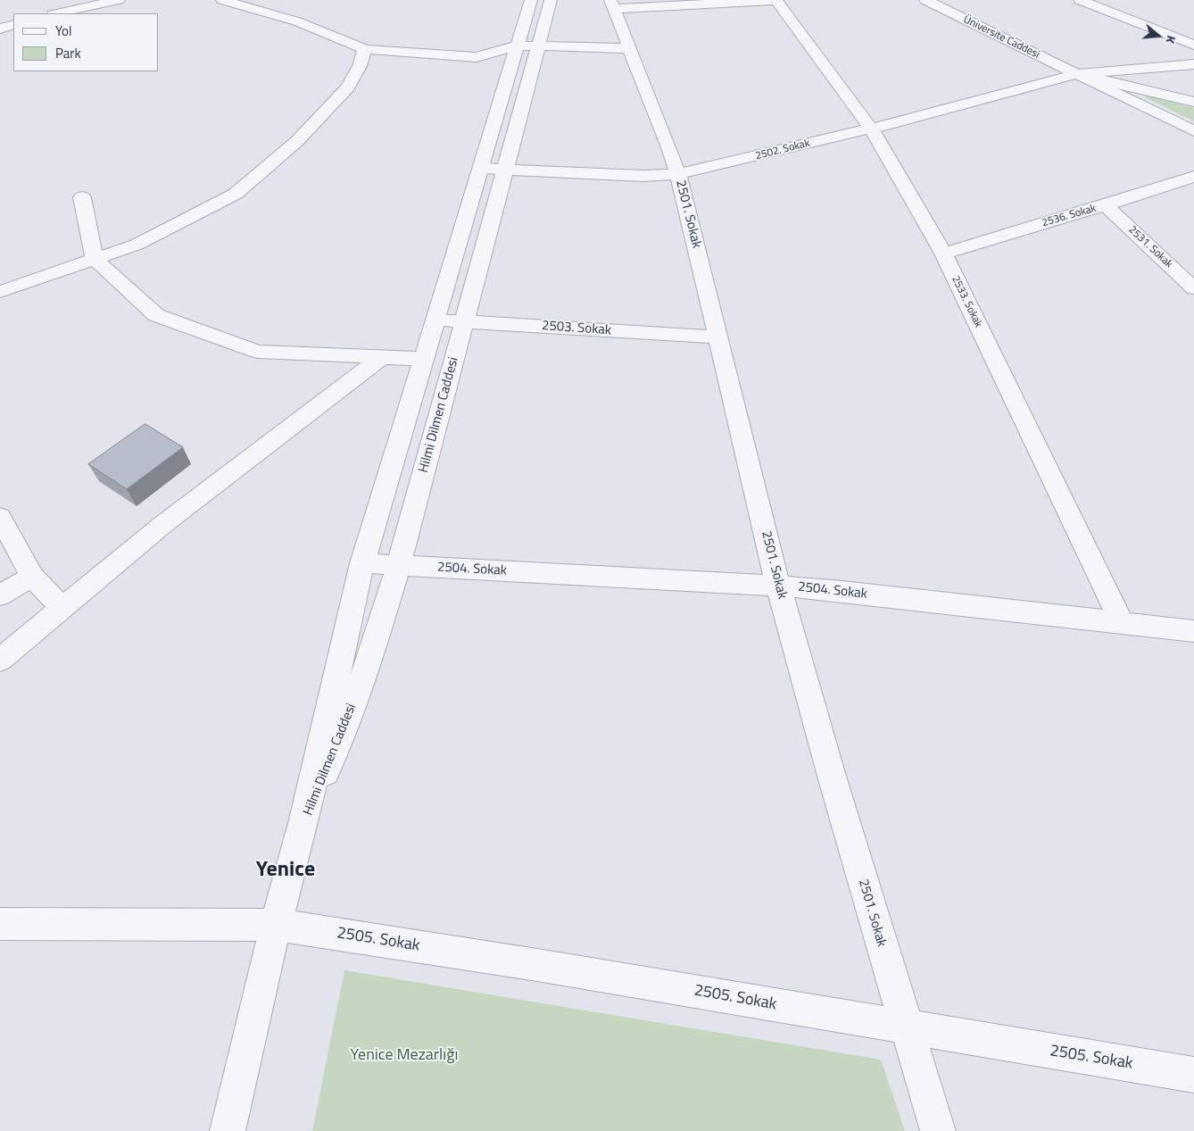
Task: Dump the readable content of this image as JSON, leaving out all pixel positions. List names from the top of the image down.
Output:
{
  "streets": {
    "street": [
      "Üniversite Caddesi",
      "2502. Sokak",
      "2501. Sokak",
      "2536. Sokak",
      "2531. Sokak",
      "2533. Sokak",
      "2503. Sokak",
      "Hilmi Dilmen Caddesi",
      "2504. Sokak",
      "2505. Sokak"
    ]
  },
  "crossings": [
    ["Üniversite Caddesi", "2502. Sokak"],
    ["2502. Sokak", "2501. Sokak"],
    ["2502. Sokak", "2533. Sokak"],
    ["2502. Sokak", "Hilmi Dilmen Caddesi"],
    ["2501. Sokak", "2503. Sokak"],
    ["2501. Sokak", "2504. Sokak"],
    ["2501. Sokak", "2505. Sokak"],
    ["2536. Sokak", "2531. Sokak"],
    ["2536. Sokak", "2533. Sokak"],
    ["2533. Sokak", "2504. Sokak"],
    ["2503. Sokak", "Hilmi Dilmen Caddesi"],
    ["Hilmi Dilmen Caddesi", "2504. Sokak"],
    ["Hilmi Dilmen Caddesi", "2505. Sokak"]
  ],
  "districts": ["Yenice"],
  "parks": ["Yenice Mezarlığı"],
  "legend": ["Yol", "Park"],
  "north": "right"
}
